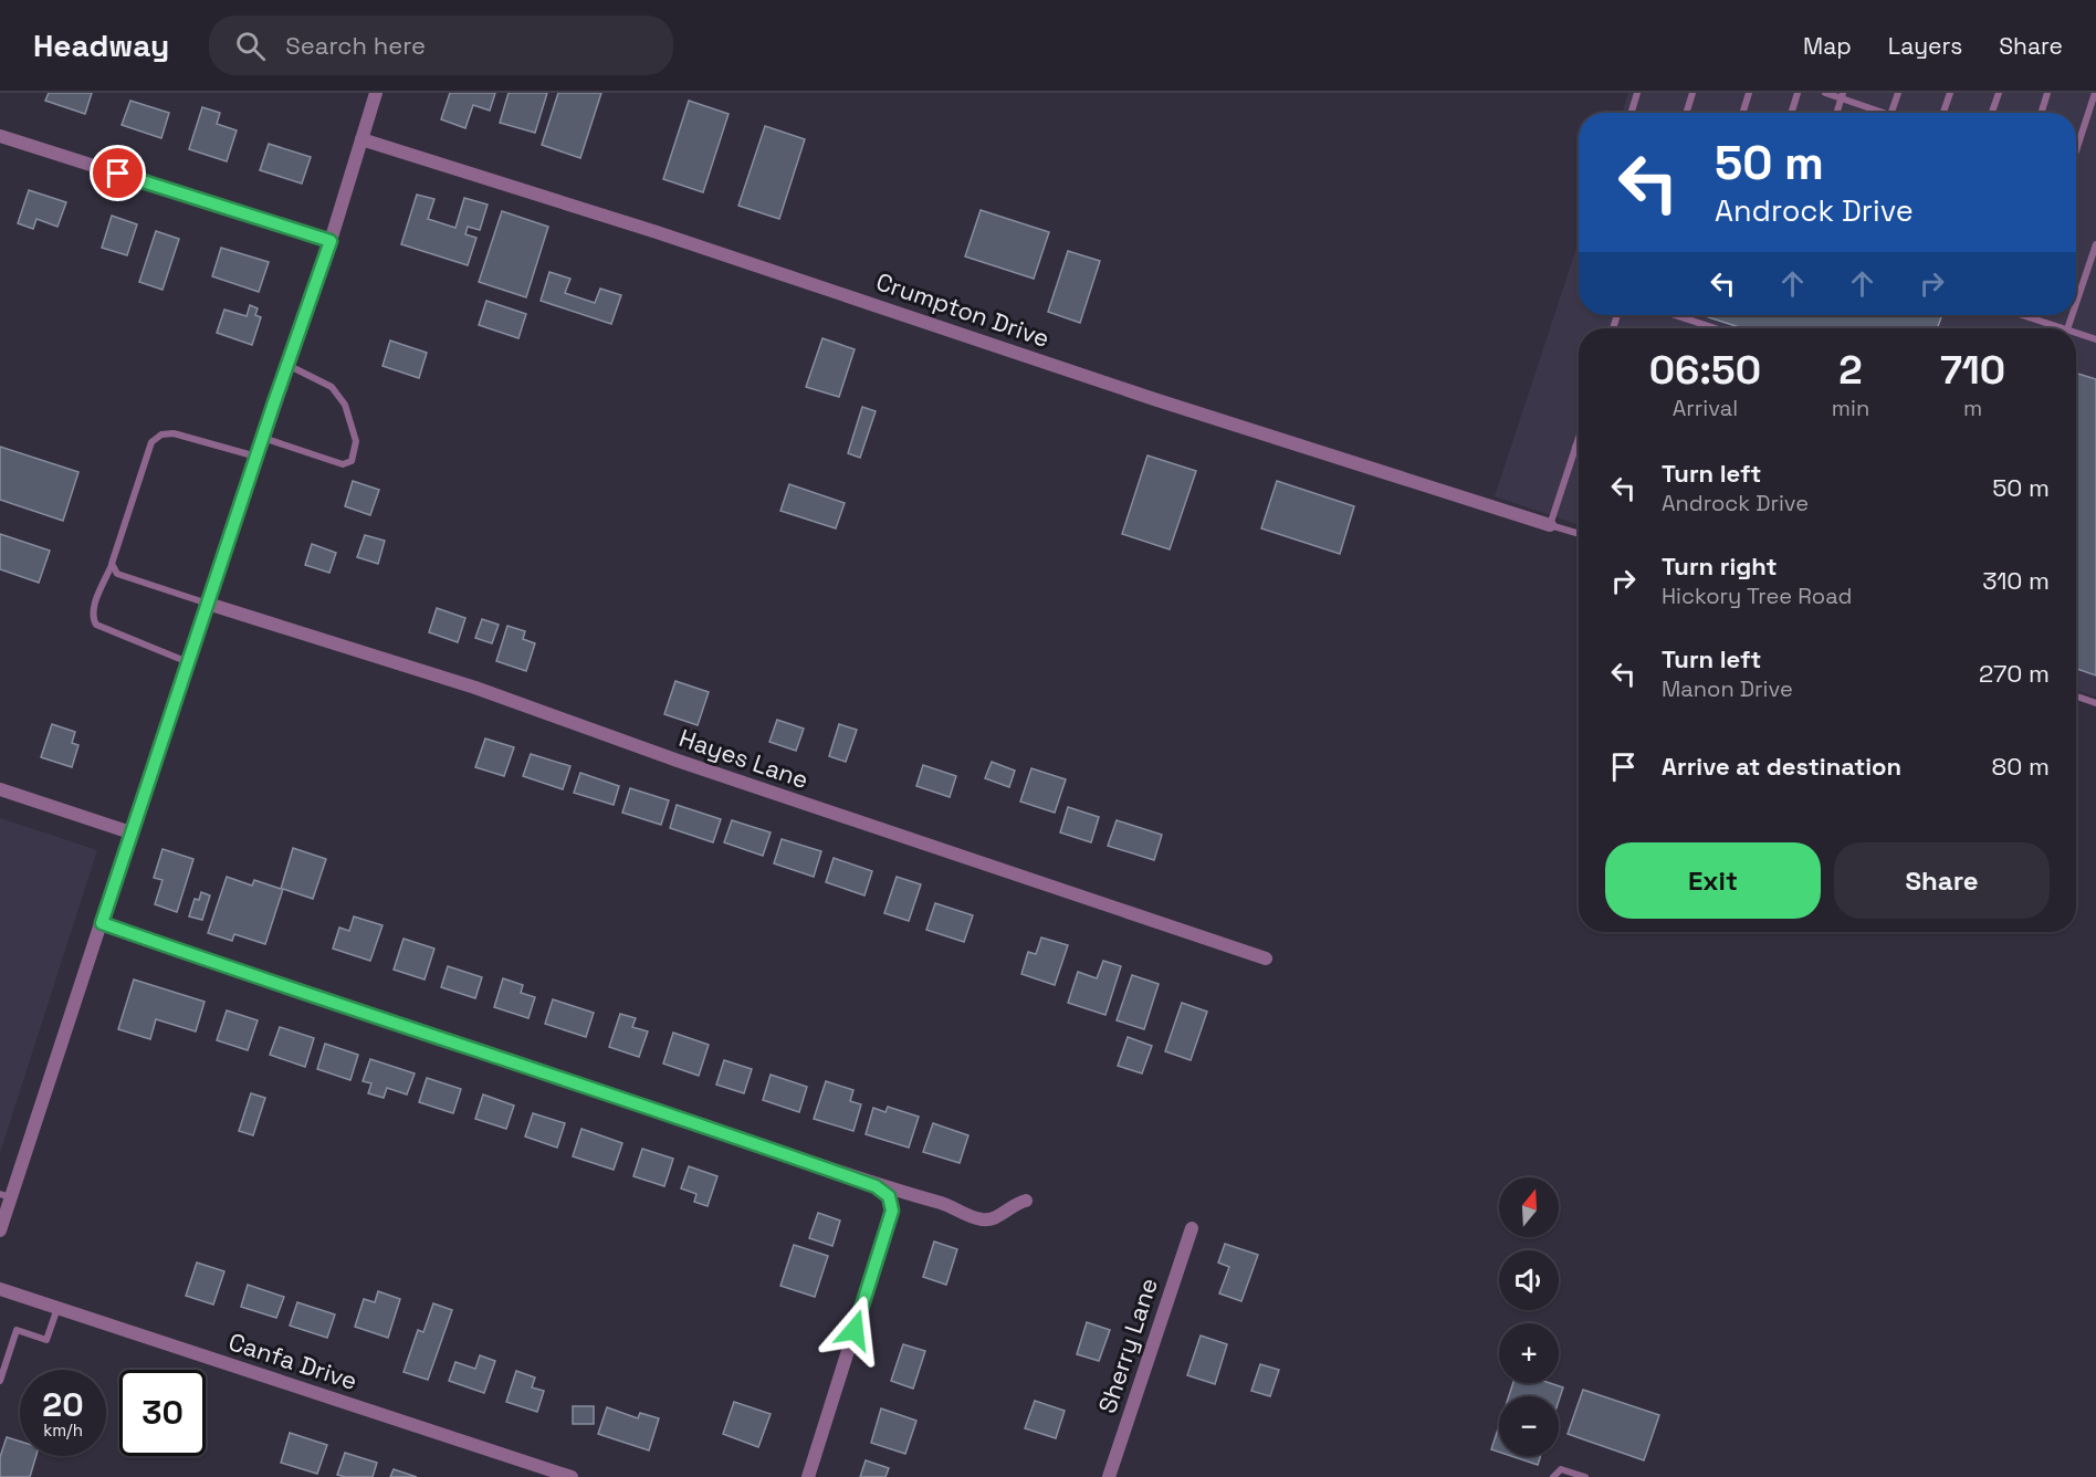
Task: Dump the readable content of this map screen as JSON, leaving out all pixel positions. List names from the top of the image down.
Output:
{
  "streets": {
    "street": [
      "Crumpton Drive",
      "Hayes Lane",
      "Sherry Lane",
      "Canfa Drive"
    ]
  },
  "north": "top",
  "page": {
    "header": "Headway",
    "search": "Search here",
    "nav": ["Map", "Layers", "Share"],
    "turn": ["50 m", "Androck Drive"],
    "eta": [
      "06:50",
      "Arrival",
      "2",
      "min",
      "710",
      "m"
    ],
    "list": [
      {
        "name": "Turn left",
        "note": "Androck Drive",
        "value": "50 m"
      },
      {
        "name": "Turn right",
        "note": "Hickory Tree Road",
        "value": "310 m"
      },
      {
        "name": "Turn left",
        "note": "Manon Drive",
        "value": "270 m"
      },
      {
        "name": "Arrive at destination",
        "value": "80 m"
      }
    ],
    "buttons": ["Exit", "Share"],
    "map_buttons": ["+", "−"],
    "speed": "20 km/h",
    "limit": "30"
  }
}
